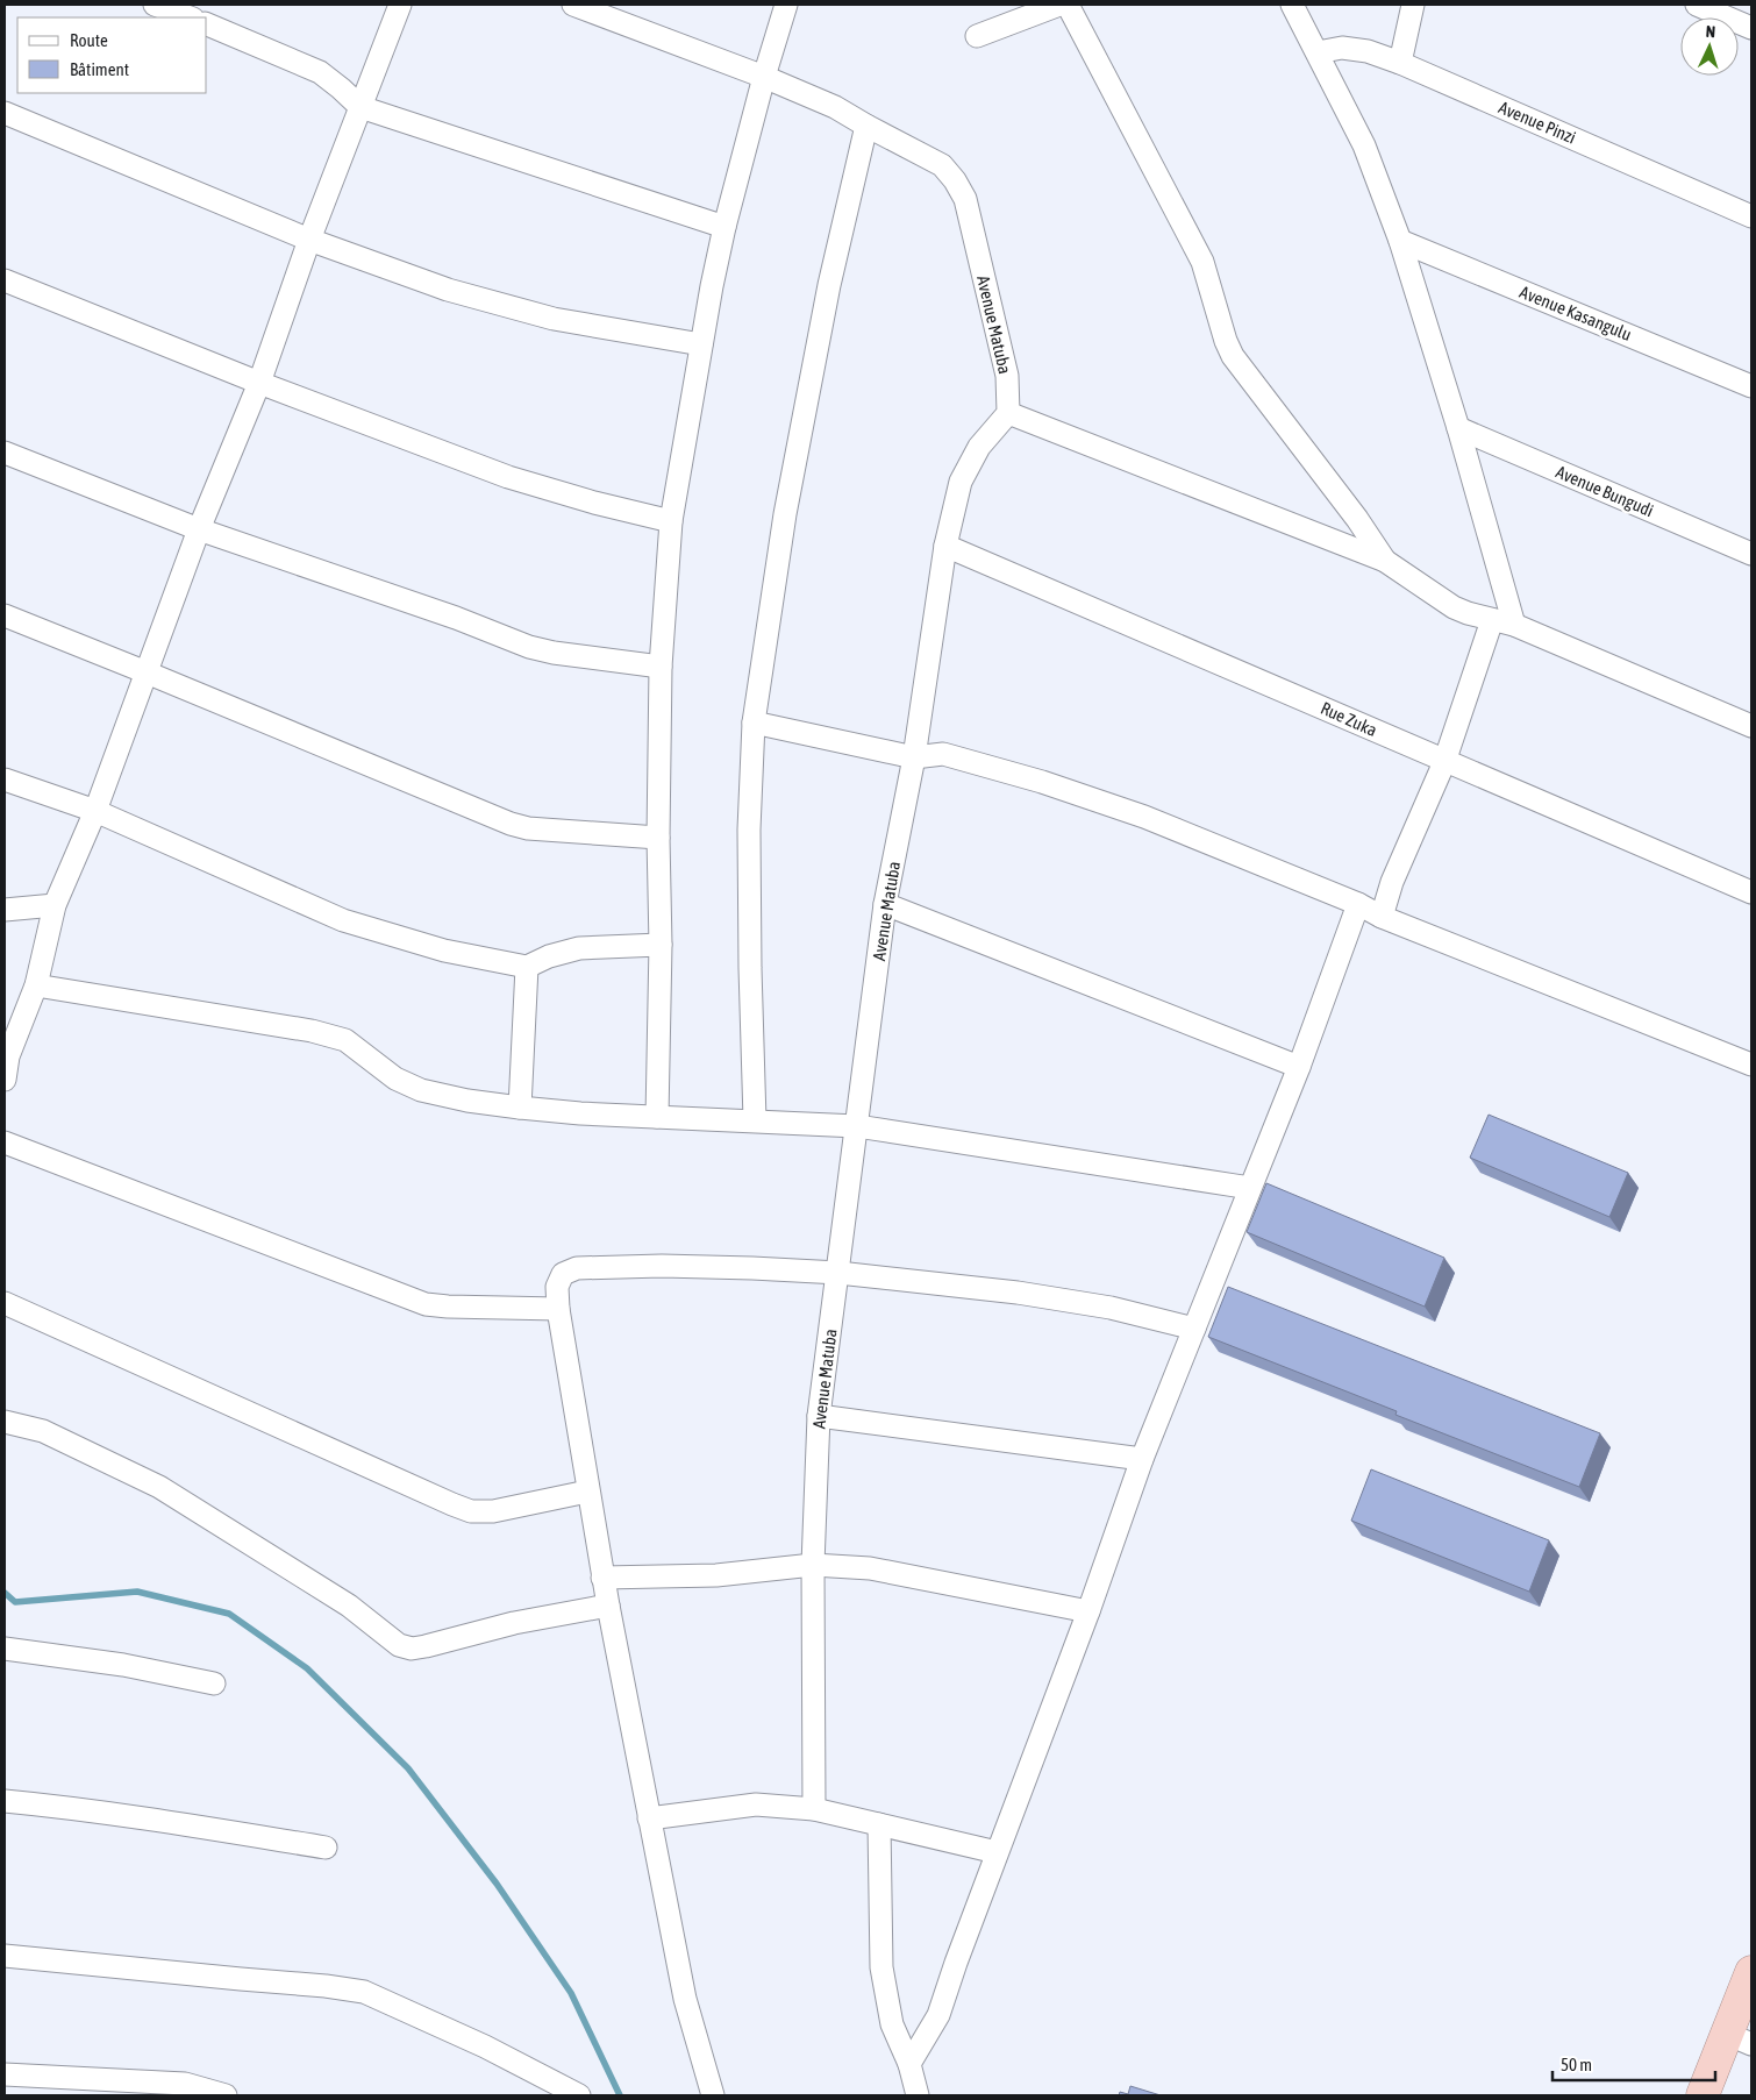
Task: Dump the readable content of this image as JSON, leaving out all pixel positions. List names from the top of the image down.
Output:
{
  "streets": {
    "street": [
      "Avenue Pinzi",
      "Avenue Kasangulu",
      "Avenue Matuba",
      "Avenue Bungudi",
      "Rue Zuka"
    ]
  },
  "crossings": [
    ["Avenue Matuba", "Rue Zuka"]
  ],
  "legend": ["Route", "Bâtiment"],
  "scale_bar": "50 m",
  "north": "top"
}
